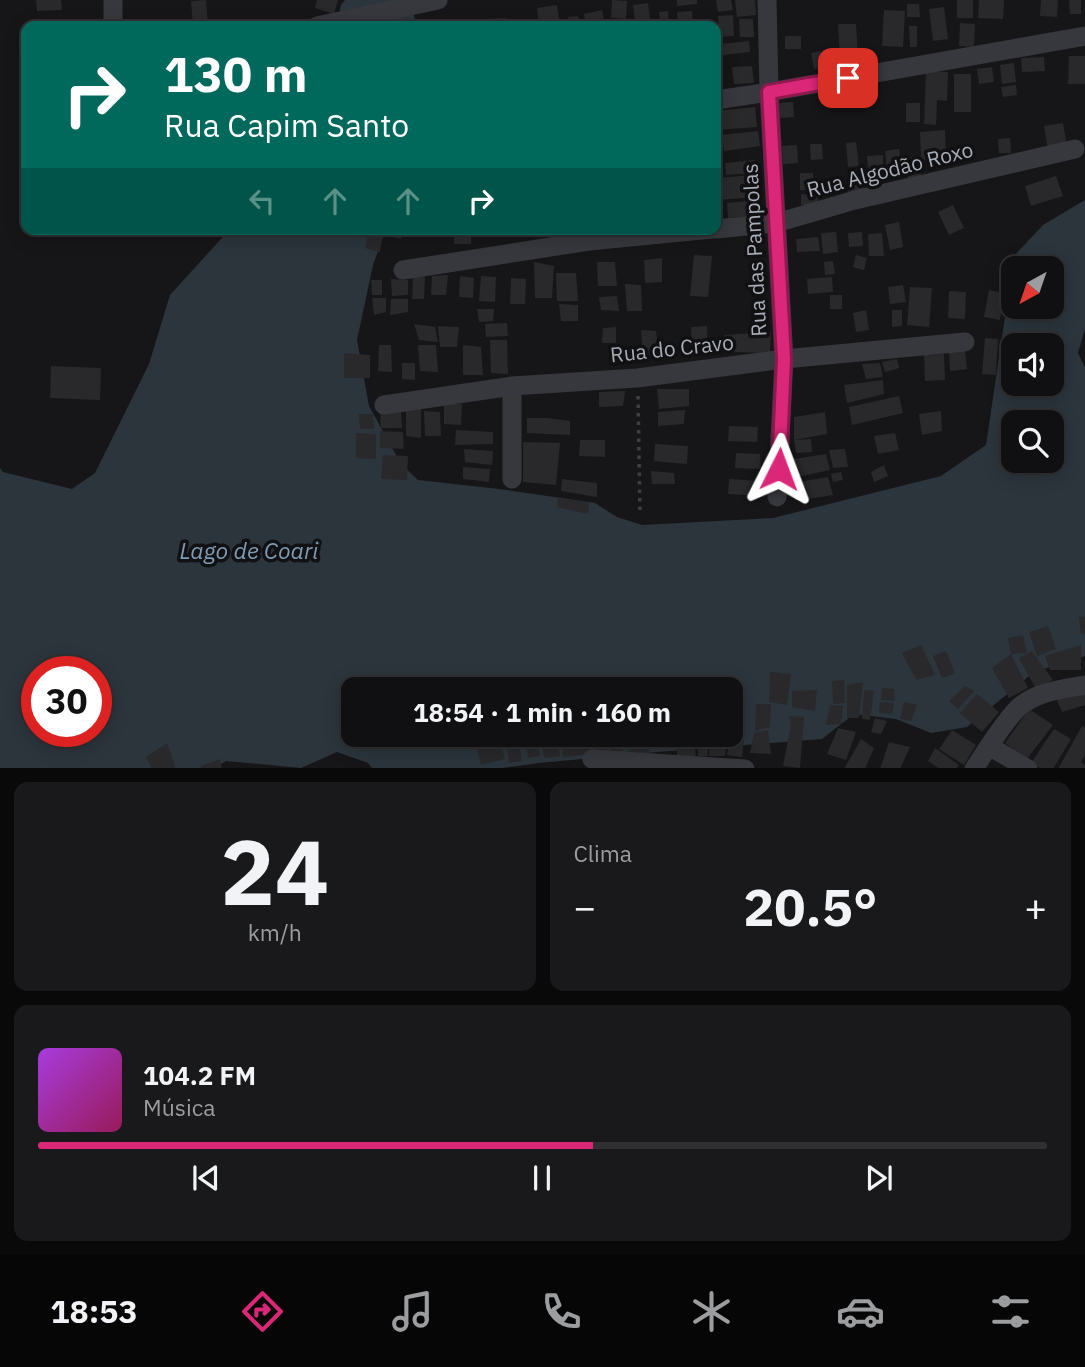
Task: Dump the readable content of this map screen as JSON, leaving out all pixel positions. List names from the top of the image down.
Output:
{
  "streets": {
    "street": ["Rua Algodão Roxo", "Rua das Pampolas", "Rua do Cravo"]
  },
  "crossings": [
    ["Rua Algodão Roxo", "Rua das Pampolas"],
    ["Rua das Pampolas", "Rua do Cravo"]
  ],
  "water": ["Lago de Coari"],
  "north": "bottom left",
  "page": {
    "turn": ["130 m", "Rua Capim Santo"],
    "limit": "30",
    "trip": "18:54 · 1 min · 160 m",
    "tile": [
      ["24", "km/h"],
      "Clima"
    ],
    "heat": ["−", "20.5°", "+"],
    "song": ["104.2 FM", "Música"],
    "tabs": "18:53"
  }
}
